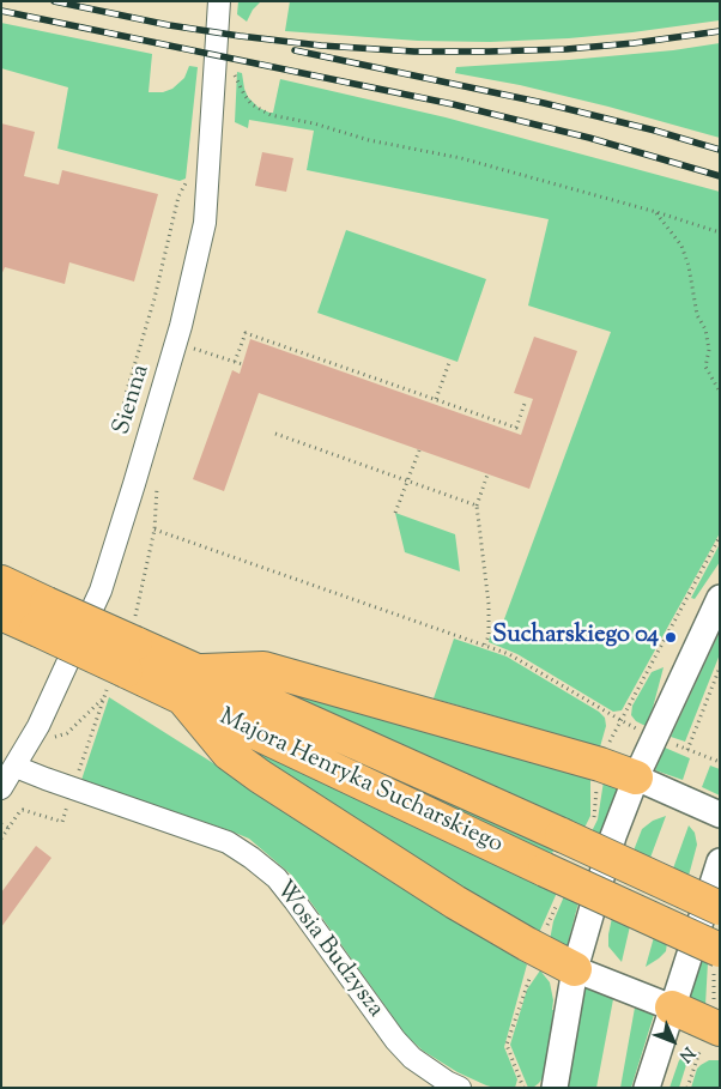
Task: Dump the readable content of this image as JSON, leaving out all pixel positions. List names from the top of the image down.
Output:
{
  "streets": {
    "highway": ["Majora Henryka Sucharskiego"],
    "street": ["Sienna", "Wosia Budzysza"]
  },
  "crossings": [
    ["Sienna", "Wosia Budzysza"]
  ],
  "places": ["Sucharskiego 04"],
  "north": "bottom right"
}
